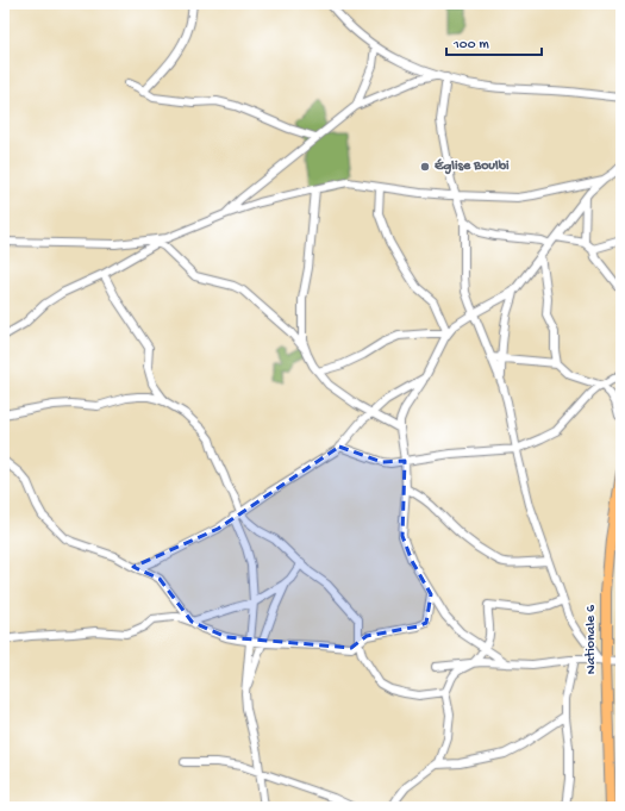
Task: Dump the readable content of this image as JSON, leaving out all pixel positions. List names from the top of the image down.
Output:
{
  "streets": {
    "main road": ["Nationale 6"]
  },
  "places": ["Église Boulbi"],
  "scale_bar": "100 m"
}
